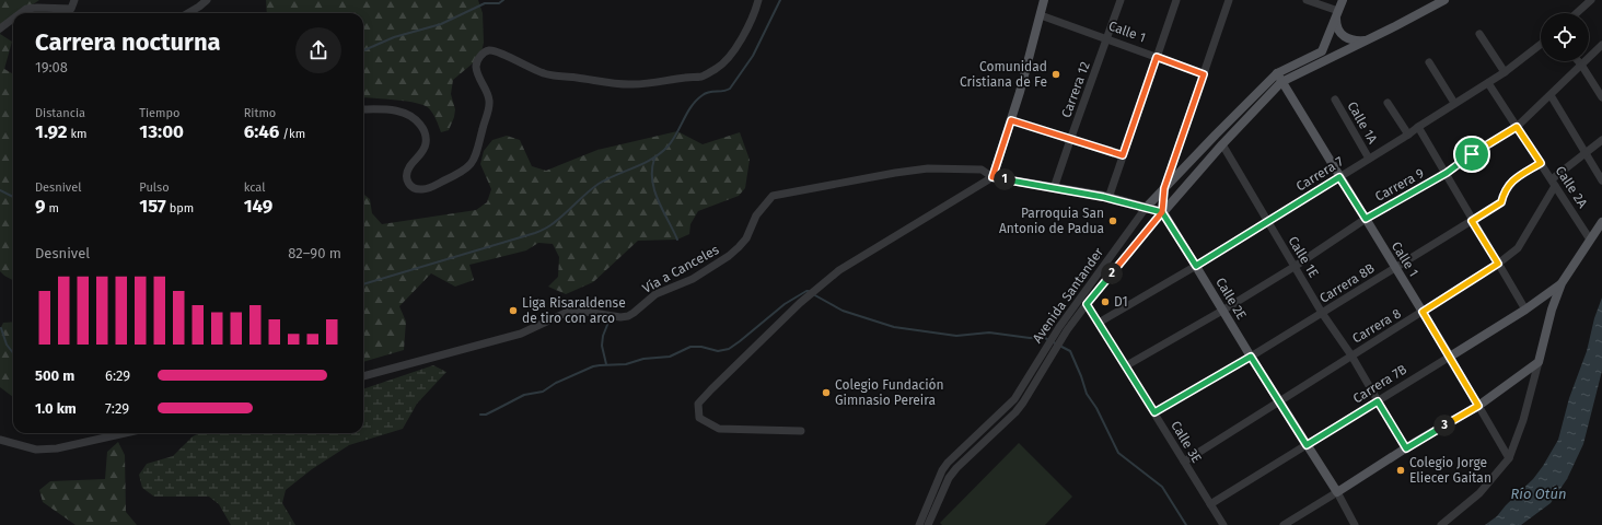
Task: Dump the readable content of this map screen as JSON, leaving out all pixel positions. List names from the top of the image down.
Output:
{
  "streets": {
    "main road": [
      "Calle 1",
      "Avenida Santander",
      "Calle 2E",
      "Carrera 7B"
    ],
    "street": [
      "Carrera 12",
      "Calle 1A",
      "Carrera 7",
      "Carrera 9",
      "Calle 2A",
      "Calle 1E",
      "Vía a Canceles",
      "Carrera 8B",
      "Carrera 8",
      "Calle 3E"
    ]
  },
  "crossings": [
    ["Calle 1", "Carrera 12"],
    ["Calle 1", "Carrera 7"],
    ["Calle 1", "Carrera 9"],
    ["Calle 1", "Carrera 8B"],
    ["Calle 1", "Avenida Santander"],
    ["Calle 1", "Carrera 8"],
    ["Calle 1", "Carrera 7B"],
    ["Calle 1A", "Carrera 7"],
    ["Carrera 7", "Calle 2A"],
    ["Carrera 7", "Calle 1E"],
    ["Carrera 7", "Calle 2E"],
    ["Carrera 7", "Calle 3E"],
    ["Carrera 9", "Calle 2A"],
    ["Carrera 9", "Calle 1E"],
    ["Carrera 9", "Calle 2E"],
    ["Carrera 9", "Calle 3E"],
    ["Calle 2A", "Carrera 8B"],
    ["Calle 2A", "Carrera 8"],
    ["Calle 1E", "Carrera 8B"],
    ["Calle 1E", "Avenida Santander"],
    ["Calle 1E", "Carrera 8"],
    ["Calle 1E", "Carrera 7B"],
    ["Carrera 8B", "Calle 2E"],
    ["Carrera 8B", "Calle 3E"],
    ["Avenida Santander", "Calle 2E"],
    ["Avenida Santander", "Calle 3E"],
    ["Calle 2E", "Carrera 8"],
    ["Calle 2E", "Carrera 7B"],
    ["Carrera 8", "Calle 3E"],
    ["Carrera 7B", "Calle 3E"]
  ],
  "water": ["Río Otún"],
  "places": [
    "Comunidad Cristiana de Fe",
    "Parroquia San Antonio de Padua",
    "D1",
    "Liga Risaraldense de tiro con arco",
    "Colegio Fundación Gimnasio Pereira",
    "Colegio Jorge Eliecer Gaitan"
  ],
  "page": {
    "heading": ["Carrera nocturna", "19:08"],
    "stats": [
      ["Distancia", "1.92 km"],
      ["Tiempo", "13:00"],
      ["Ritmo", "6:46 /km"],
      ["Desnivel", "9 m"],
      ["Pulso", "157 bpm"],
      ["kcal", "149"]
    ],
    "pins": ["1", "2", "3"],
    "chart": ["Desnivel", "82–90 m"],
    "list": [
      {
        "name": "500 m",
        "note": "6:29"
      },
      {
        "name": "1.0 km",
        "note": "7:29"
      }
    ]
  }
}
